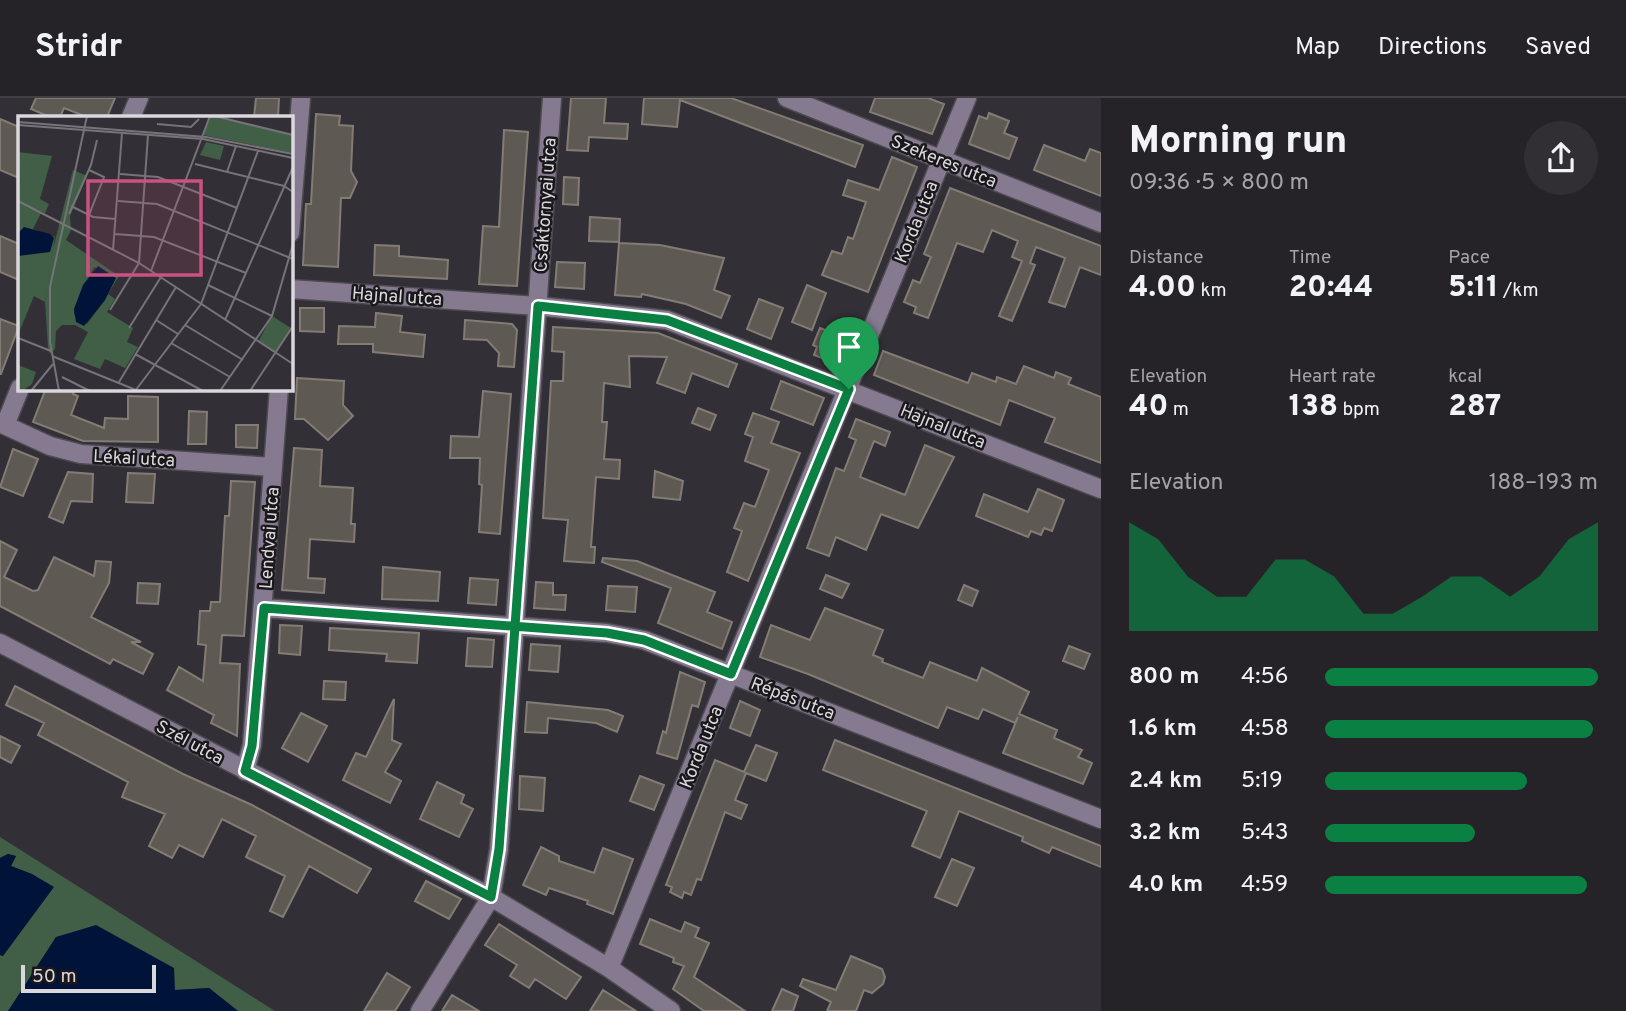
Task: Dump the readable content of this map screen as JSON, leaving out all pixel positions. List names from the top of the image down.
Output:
{
  "streets": {
    "street": [
      "Szekeres utca",
      "Csáktornyai utca",
      "Korda utca",
      "Hajnal utca",
      "Lékai utca",
      "Lendvai utca",
      "Répás utca",
      "Szél utca"
    ]
  },
  "crossings": [
    ["Szekeres utca", "Korda utca"],
    ["Csáktornyai utca", "Hajnal utca"],
    ["Csáktornyai utca", "Répás utca"],
    ["Csáktornyai utca", "Szél utca"],
    ["Korda utca", "Hajnal utca"],
    ["Korda utca", "Répás utca"],
    ["Korda utca", "Szél utca"],
    ["Lékai utca", "Lendvai utca"],
    ["Lendvai utca", "Répás utca"],
    ["Lendvai utca", "Szél utca"]
  ],
  "scale_bar": "50 m",
  "page": {
    "header": "Stridr",
    "nav": ["Map", "Directions", "Saved"],
    "heading": ["Morning run", "09:36 · 5 × 800 m"],
    "stats": [
      ["Distance", "4.00 km"],
      ["Time", "20:44"],
      ["Pace", "5:11 /km"],
      ["Elevation", "40 m"],
      ["Heart rate", "138 bpm"],
      ["kcal", "287"]
    ],
    "chart": ["Elevation", "188–193 m"],
    "list": [
      {
        "name": "800 m",
        "note": "4:56"
      },
      {
        "name": "1.6 km",
        "note": "4:58"
      },
      {
        "name": "2.4 km",
        "note": "5:19"
      },
      {
        "name": "3.2 km",
        "note": "5:43"
      },
      {
        "name": "4.0 km",
        "note": "4:59"
      }
    ],
    "scale": "50 m"
  }
}
